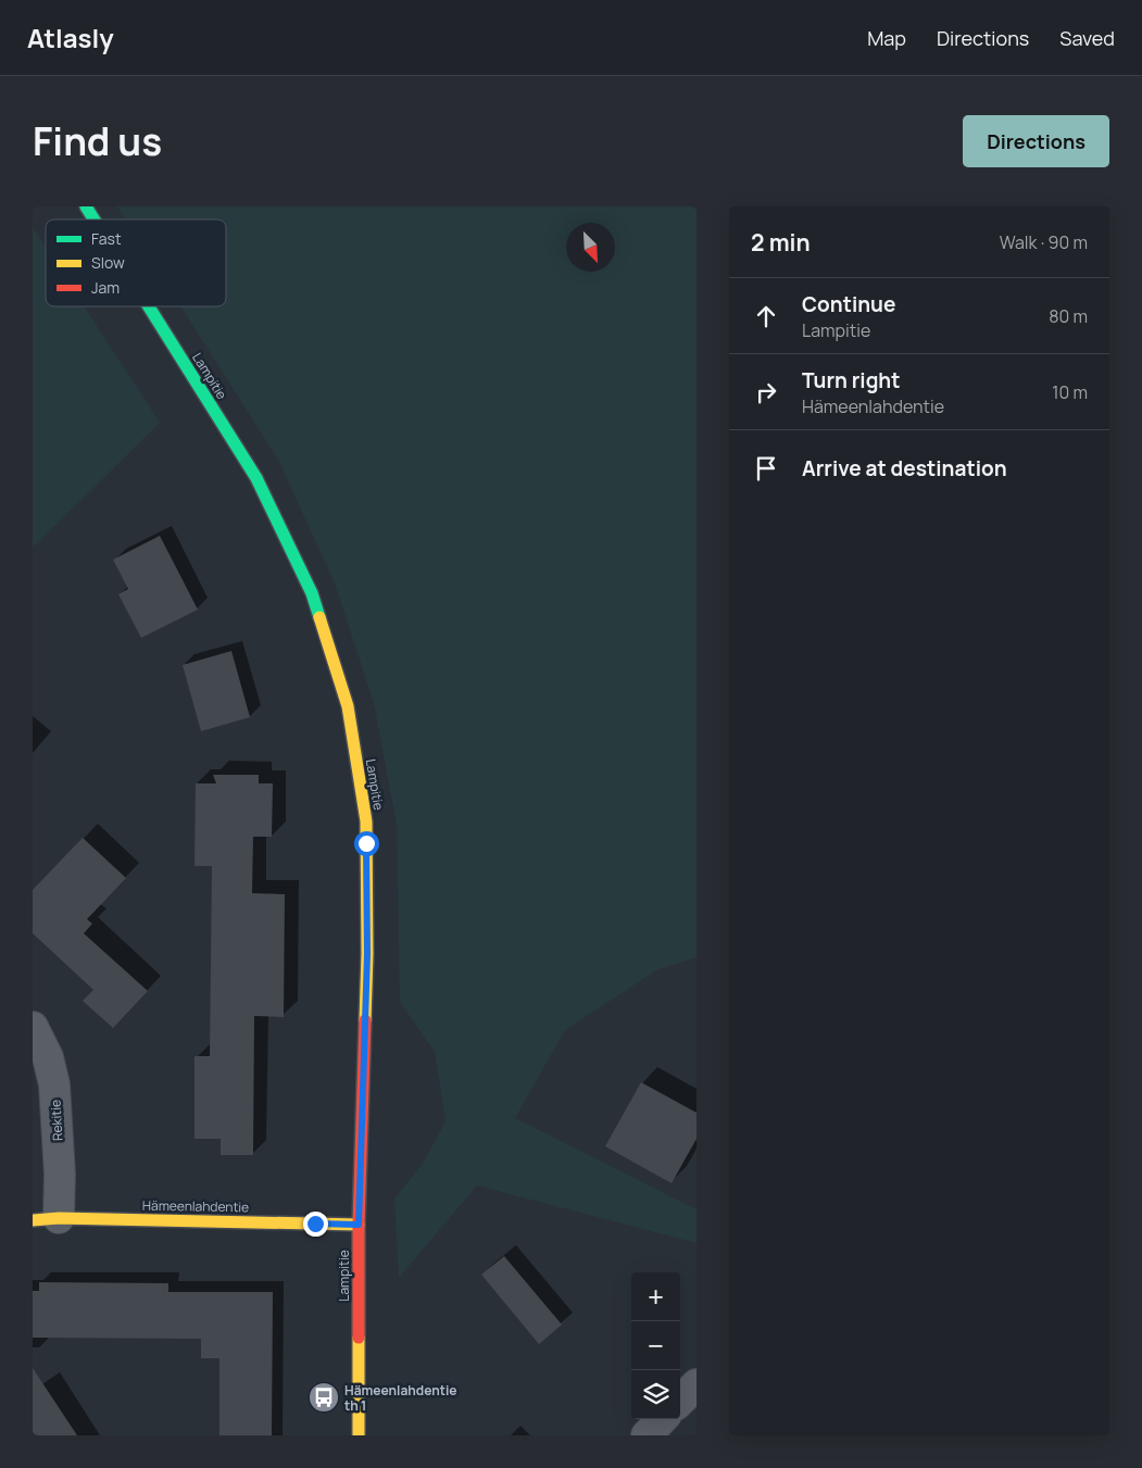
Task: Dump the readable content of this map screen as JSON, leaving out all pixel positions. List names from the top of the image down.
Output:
{
  "streets": {
    "street": ["Lampitie", "Rekitie", "Hämeenlahdentie"]
  },
  "crossings": [
    ["Lampitie", "Hämeenlahdentie"],
    ["Rekitie", "Hämeenlahdentie"]
  ],
  "places": {
    "bus stop": ["Hämeenlahdentie th 1"]
  },
  "legend": ["Fast", "Slow", "Jam"],
  "north": "bottom right",
  "page": {
    "header": "Atlasly",
    "nav": ["Map", "Directions", "Saved"],
    "title": "Find us",
    "buttons": "Directions",
    "heading": ["2 min", "Walk · 90 m"],
    "list": [
      ["Continue", "Lampitie", "80 m"],
      ["Turn right", "Hämeenlahdentie", "10 m"],
      "Arrive at destination"
    ],
    "map_buttons": ["+", "−"]
  }
}
